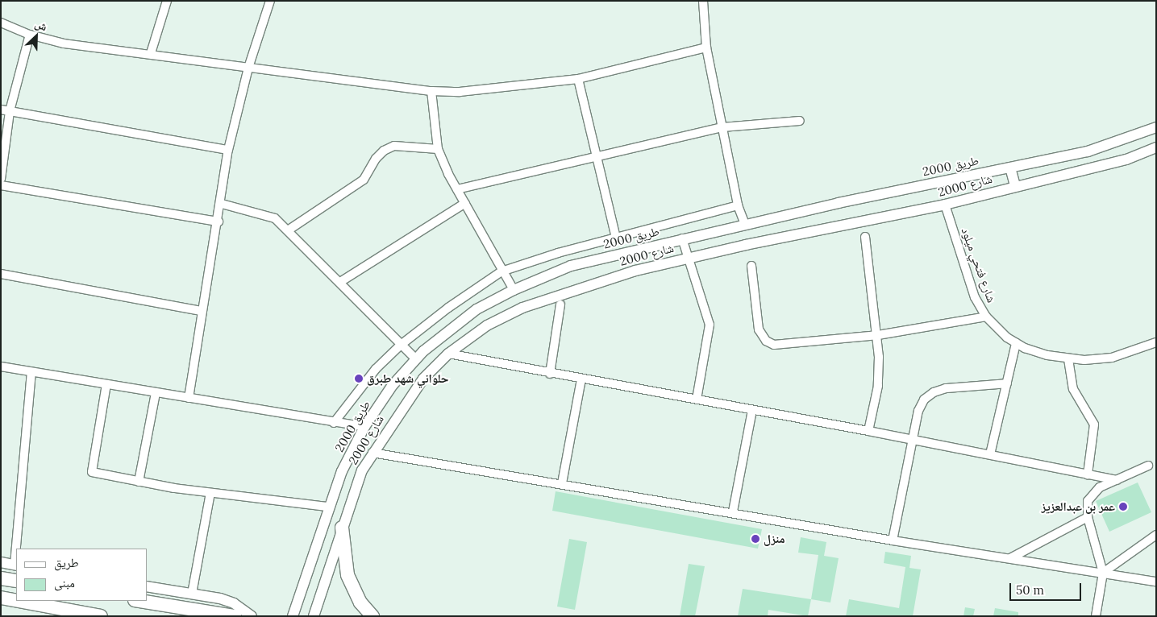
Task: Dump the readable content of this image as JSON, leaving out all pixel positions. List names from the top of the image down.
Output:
{
  "streets": {
    "street": ["طريق 2000", "شارع 2000", "شارع فتحي ميلود"]
  },
  "crossings": [
    ["شارع 2000", "شارع فتحي ميلود"]
  ],
  "places": ["حلواني شهد طبرق", "عمر بن عبدالعزيز", "منزل"],
  "legend": ["طريق", "مبنى"],
  "scale_bar": "50 m",
  "north": "top right"
}
